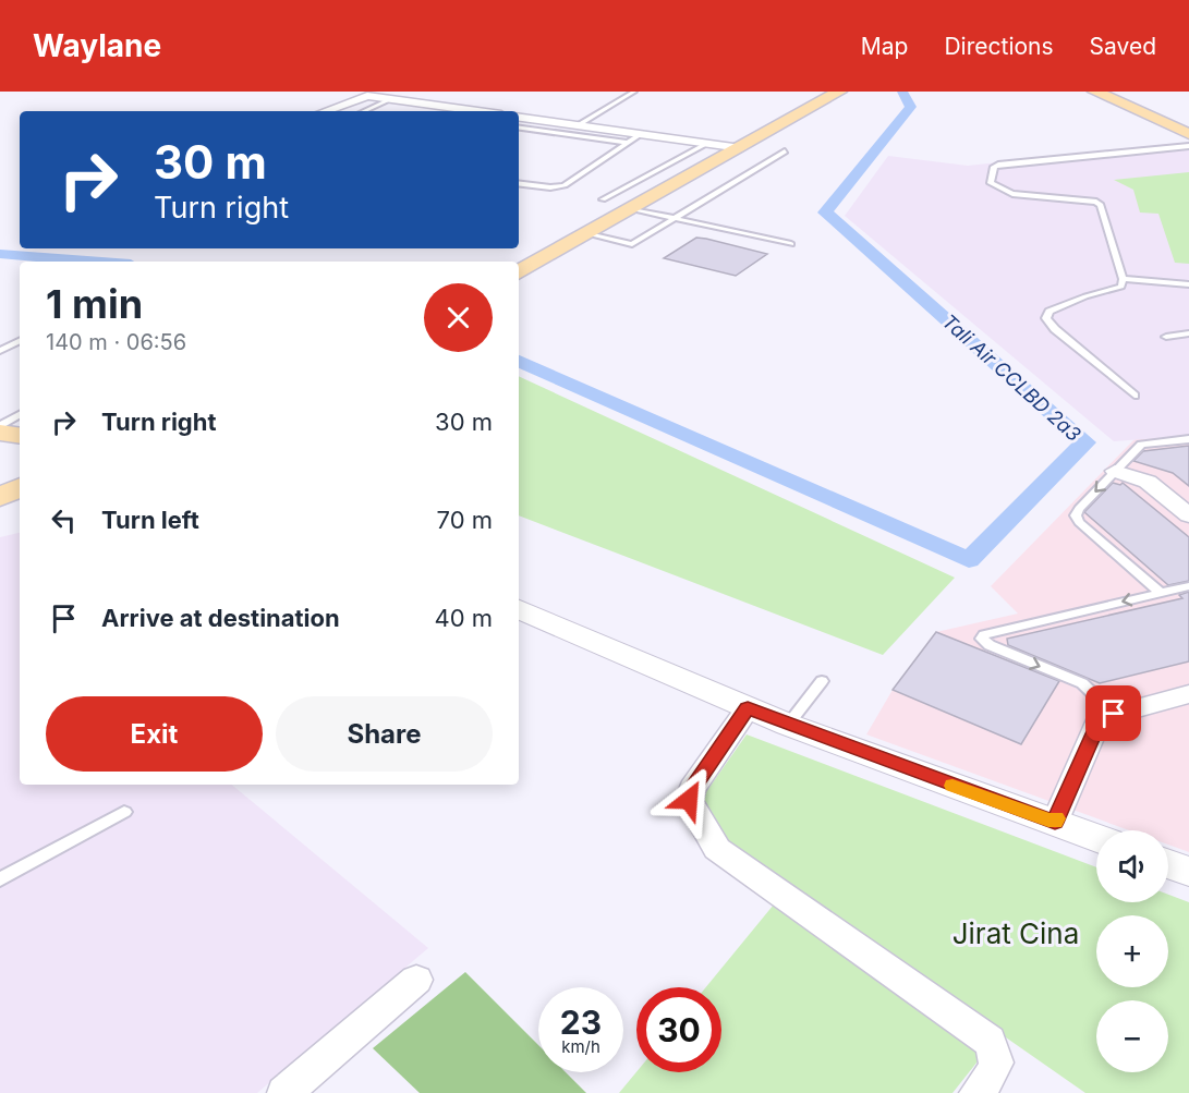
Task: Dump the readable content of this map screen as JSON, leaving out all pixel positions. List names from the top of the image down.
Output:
{
  "water": ["Tali Air CCLBD 2a3"],
  "parks": ["Jirat Cina"],
  "page": {
    "header": "Waylane",
    "nav": ["Map", "Directions", "Saved"],
    "turn": ["30 m", "Turn right"],
    "heading": ["1 min", "140 m · 06:56"],
    "list": [
      {
        "name": "Turn right",
        "value": "30 m"
      },
      {
        "name": "Turn left",
        "value": "70 m"
      },
      {
        "name": "Arrive at destination",
        "value": "40 m"
      }
    ],
    "buttons": ["Exit", "Share"],
    "map_buttons": ["+", "−"],
    "speed": "23 km/h",
    "limit": "30"
  }
}
